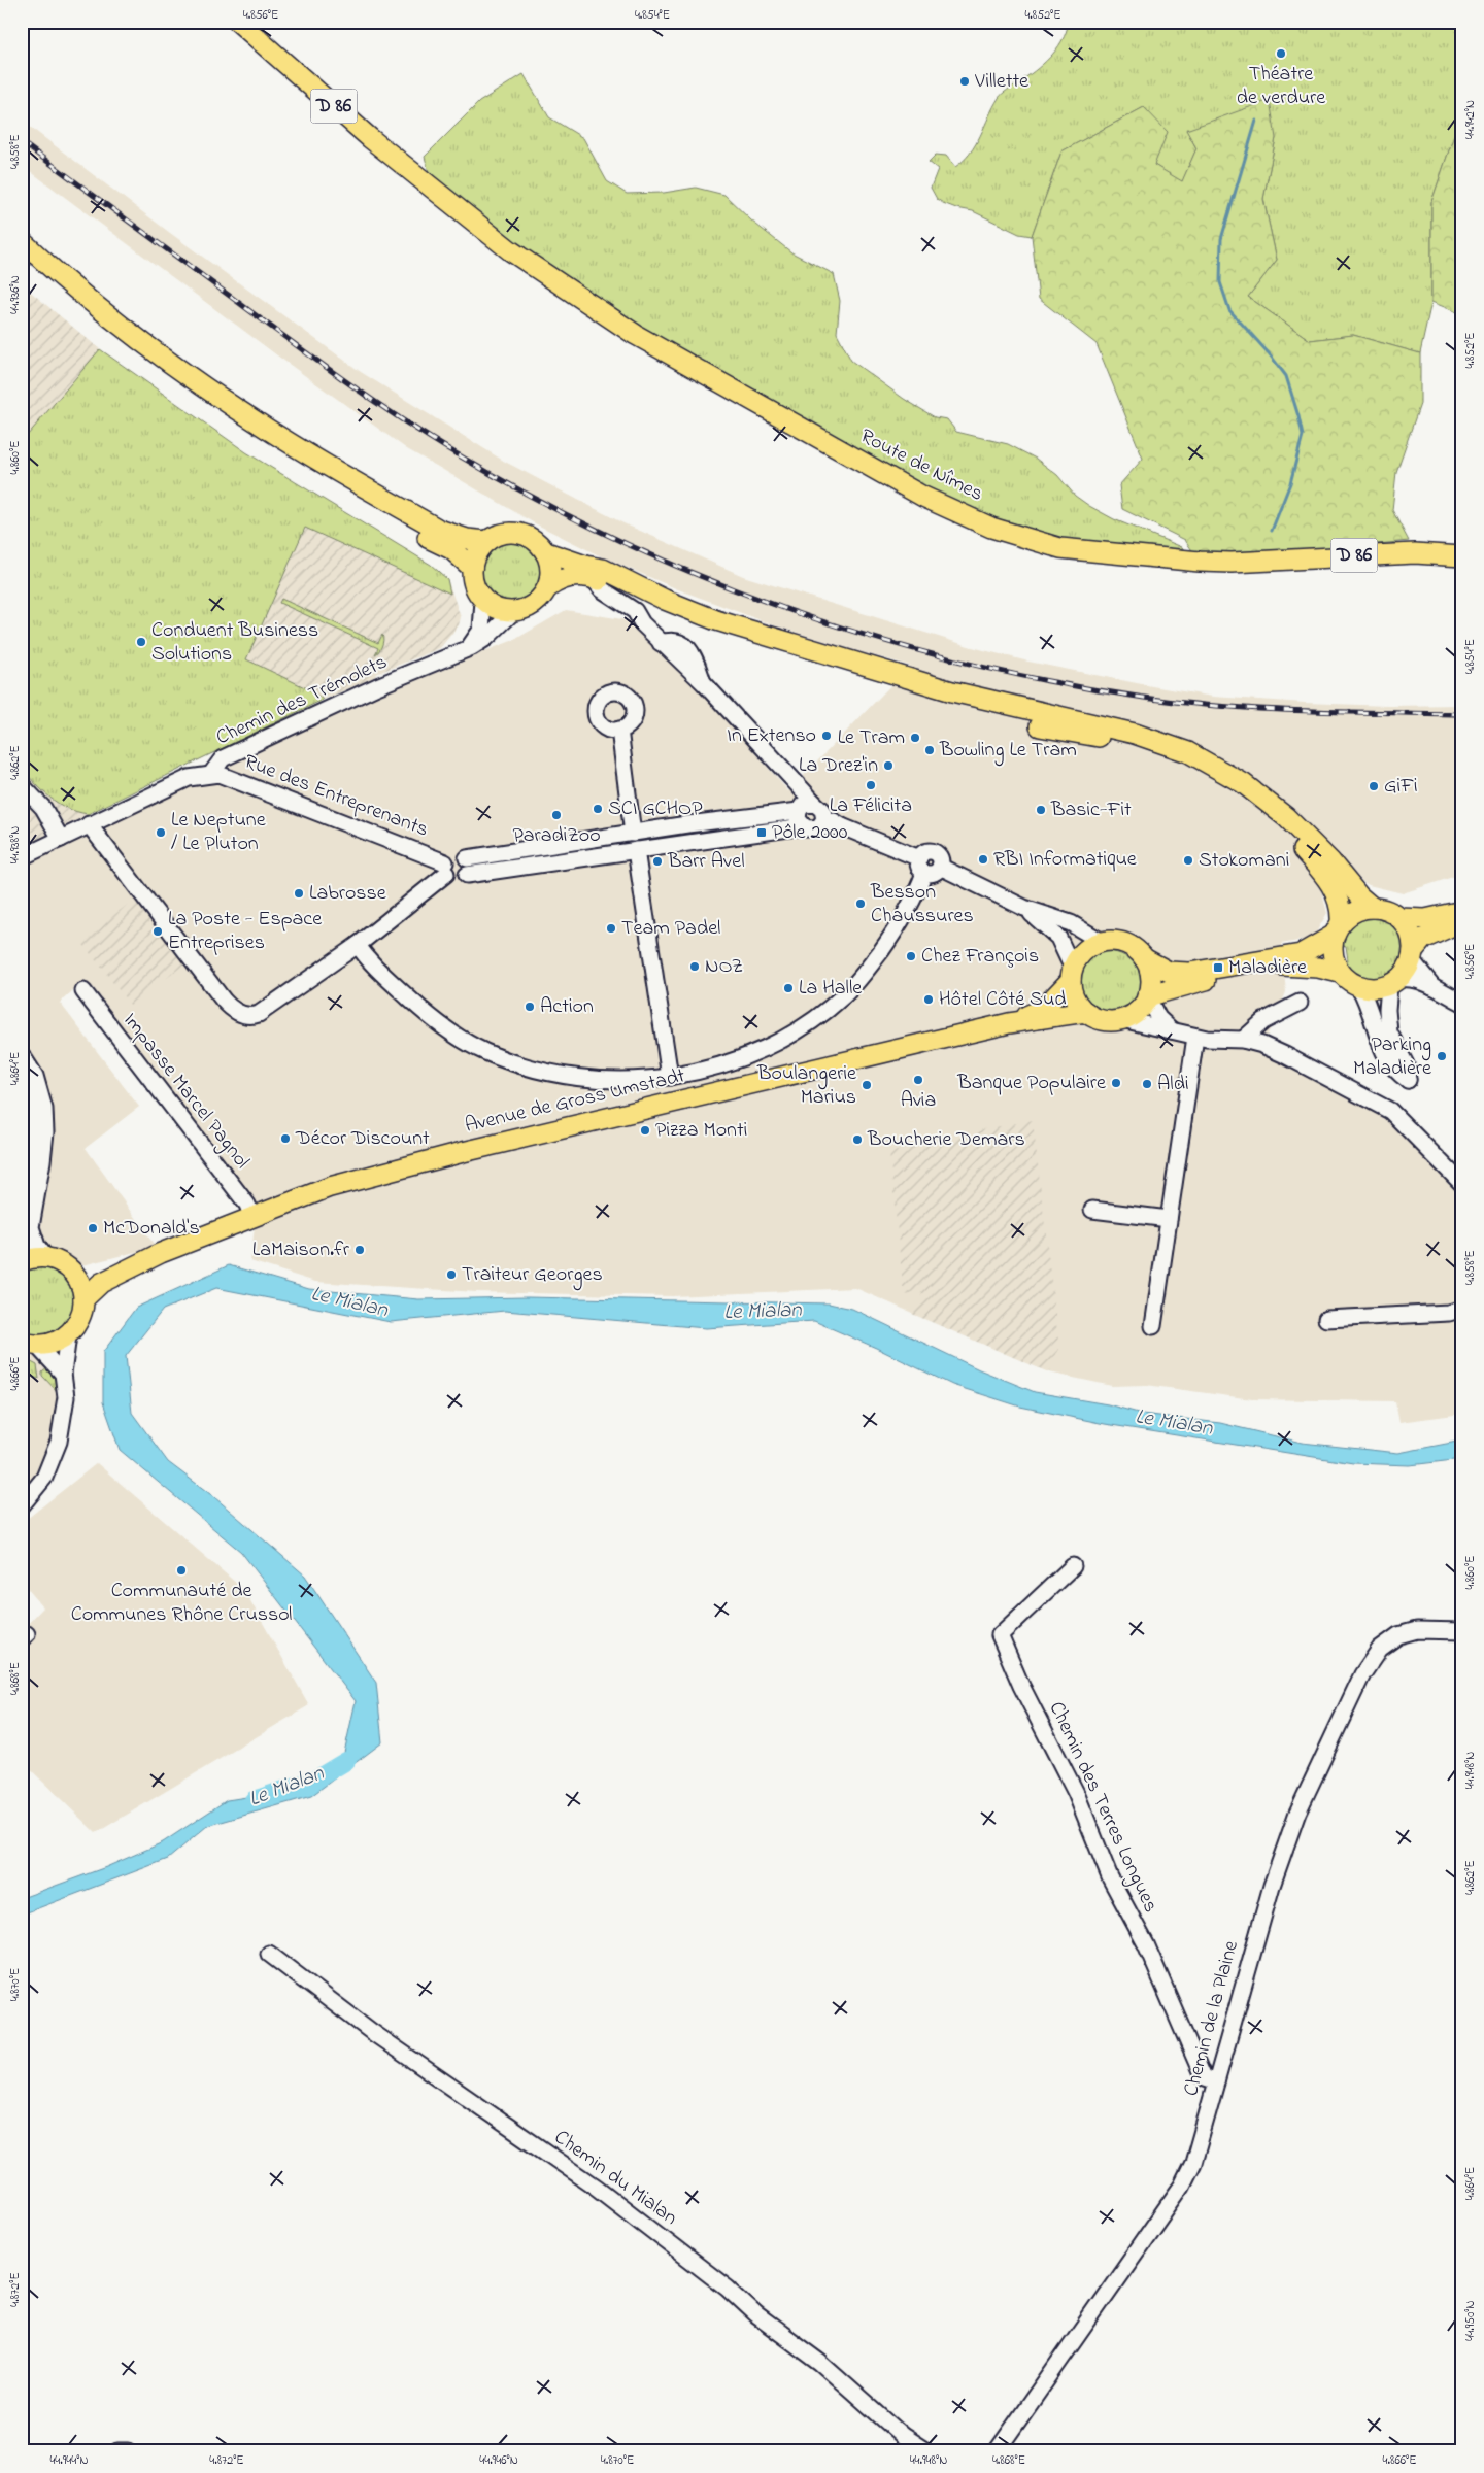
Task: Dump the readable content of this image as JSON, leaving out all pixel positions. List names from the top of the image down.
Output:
{
  "streets": {
    "main road": ["D 86", "Route de Nîmes", "Avenue de Gross Umstadt"],
    "street": [
      "Chemin des Trémolets",
      "Rue des Entreprenants",
      "Impasse Marcel Pagnol",
      "Chemin des Terres Longues",
      "Chemin de la Plaine",
      "Chemin du Mialan"
    ]
  },
  "crossings": [
    ["Chemin des Trémolets", "Rue des Entreprenants"],
    ["Impasse Marcel Pagnol", "Avenue de Gross Umstadt"],
    ["Chemin des Terres Longues", "Chemin de la Plaine"]
  ],
  "water": ["Le Mialan"],
  "places": {
    "other": [
      "Théatre de verdure",
      "Villette",
      "Conduent Business Solutions",
      "In Extenso",
      "Le Tram",
      "Bowling Le Tram",
      "La Drez'in",
      "La Félicita",
      "GiFi",
      "SCI GCHOP",
      "Basic-Fit",
      "ParadiZoo",
      "Le Neptune / Le Pluton",
      "RBI Informatique",
      "Stokomani",
      "Barr Avel",
      "Labrosse",
      "Besson Chaussures",
      "Team Padel",
      "La Poste - Espace Entreprises",
      "Chez François",
      "NOZ",
      "La Halle",
      "Hôtel Côté Sud",
      "Action",
      "Parking Maladière",
      "Avia",
      "Banque Populaire",
      "Aldi",
      "Boulangerie Marius",
      "Pizza Monti",
      "Décor Discount",
      "Boucherie Demars",
      "McDonald's",
      "LaMaison.fr",
      "Traiteur Georges",
      "Communauté de Communes Rhône Crussol"
    ],
    "transit": ["Pôle 2000", "Maladière"]
  },
  "coordinates": [
    "4.856°E",
    "4.854°E",
    "4.852°E",
    "44.942°N",
    "4.858°E",
    "44.936°N",
    "4.860°E",
    "4.862°E",
    "44.938°N",
    "4.864°E",
    "4.866°E",
    "4.868°E",
    "44.948°N",
    "4.870°E",
    "4.872°E",
    "44.950°N",
    "44.944°N",
    "44.946°N"
  ]
}
